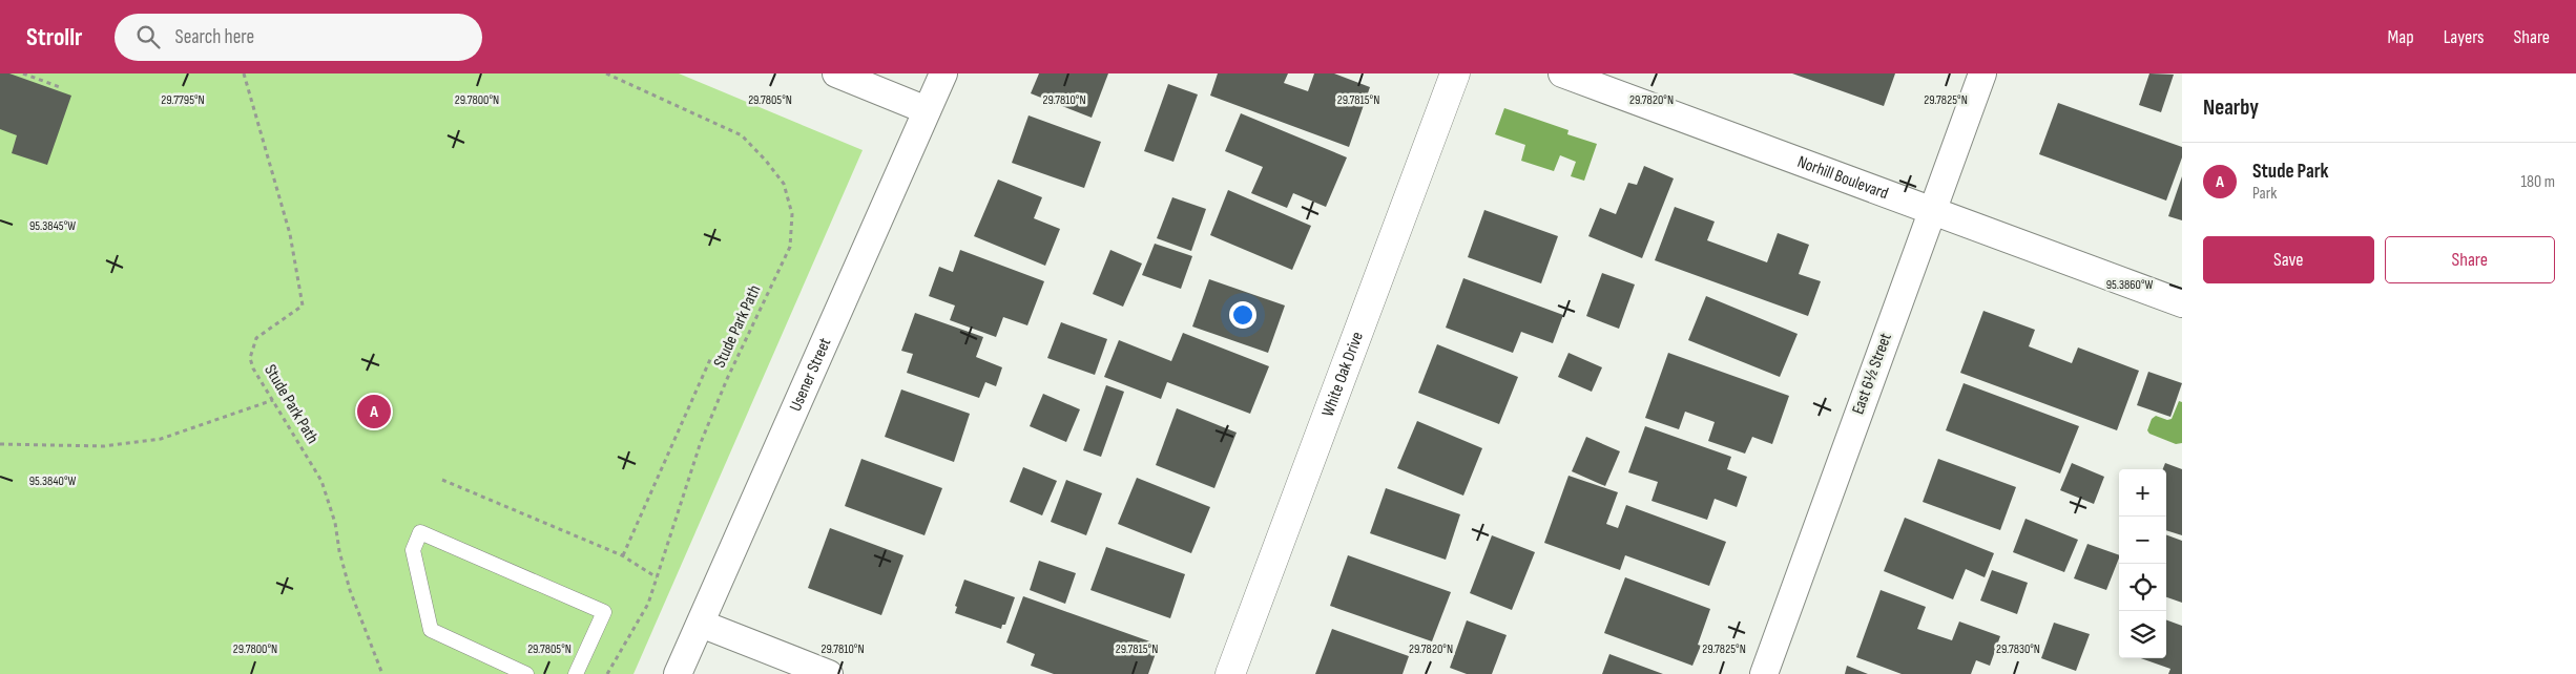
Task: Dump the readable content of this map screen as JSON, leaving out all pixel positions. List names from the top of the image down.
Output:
{
  "streets": {
    "main road": ["White Oak Drive"],
    "street": ["Norhill Boulevard", "Usener Street", "East 6½ Street"],
    "path": ["Stude Park Path"]
  },
  "crossings": [
    ["Norhill Boulevard", "East 6½ Street"]
  ],
  "page": {
    "header": "Strollr",
    "search": "Search here",
    "nav": ["Map", "Layers", "Share"],
    "heading": "Nearby",
    "list": [
      {
        "mark": "A",
        "name": "Stude Park",
        "note": "Park",
        "value": "180 m"
      }
    ],
    "buttons": ["Save", "Share"],
    "pins": "A",
    "map_buttons": ["+", "−"]
  },
  "coordinates": [
    "29.7795°N",
    "29.7800°N",
    "29.7805°N",
    "29.7810°N",
    "29.7815°N",
    "29.7820°N",
    "29.7825°N",
    "95.3845°W",
    "95.3860°W",
    "95.3840°W",
    "29.7830°N"
  ]
}
